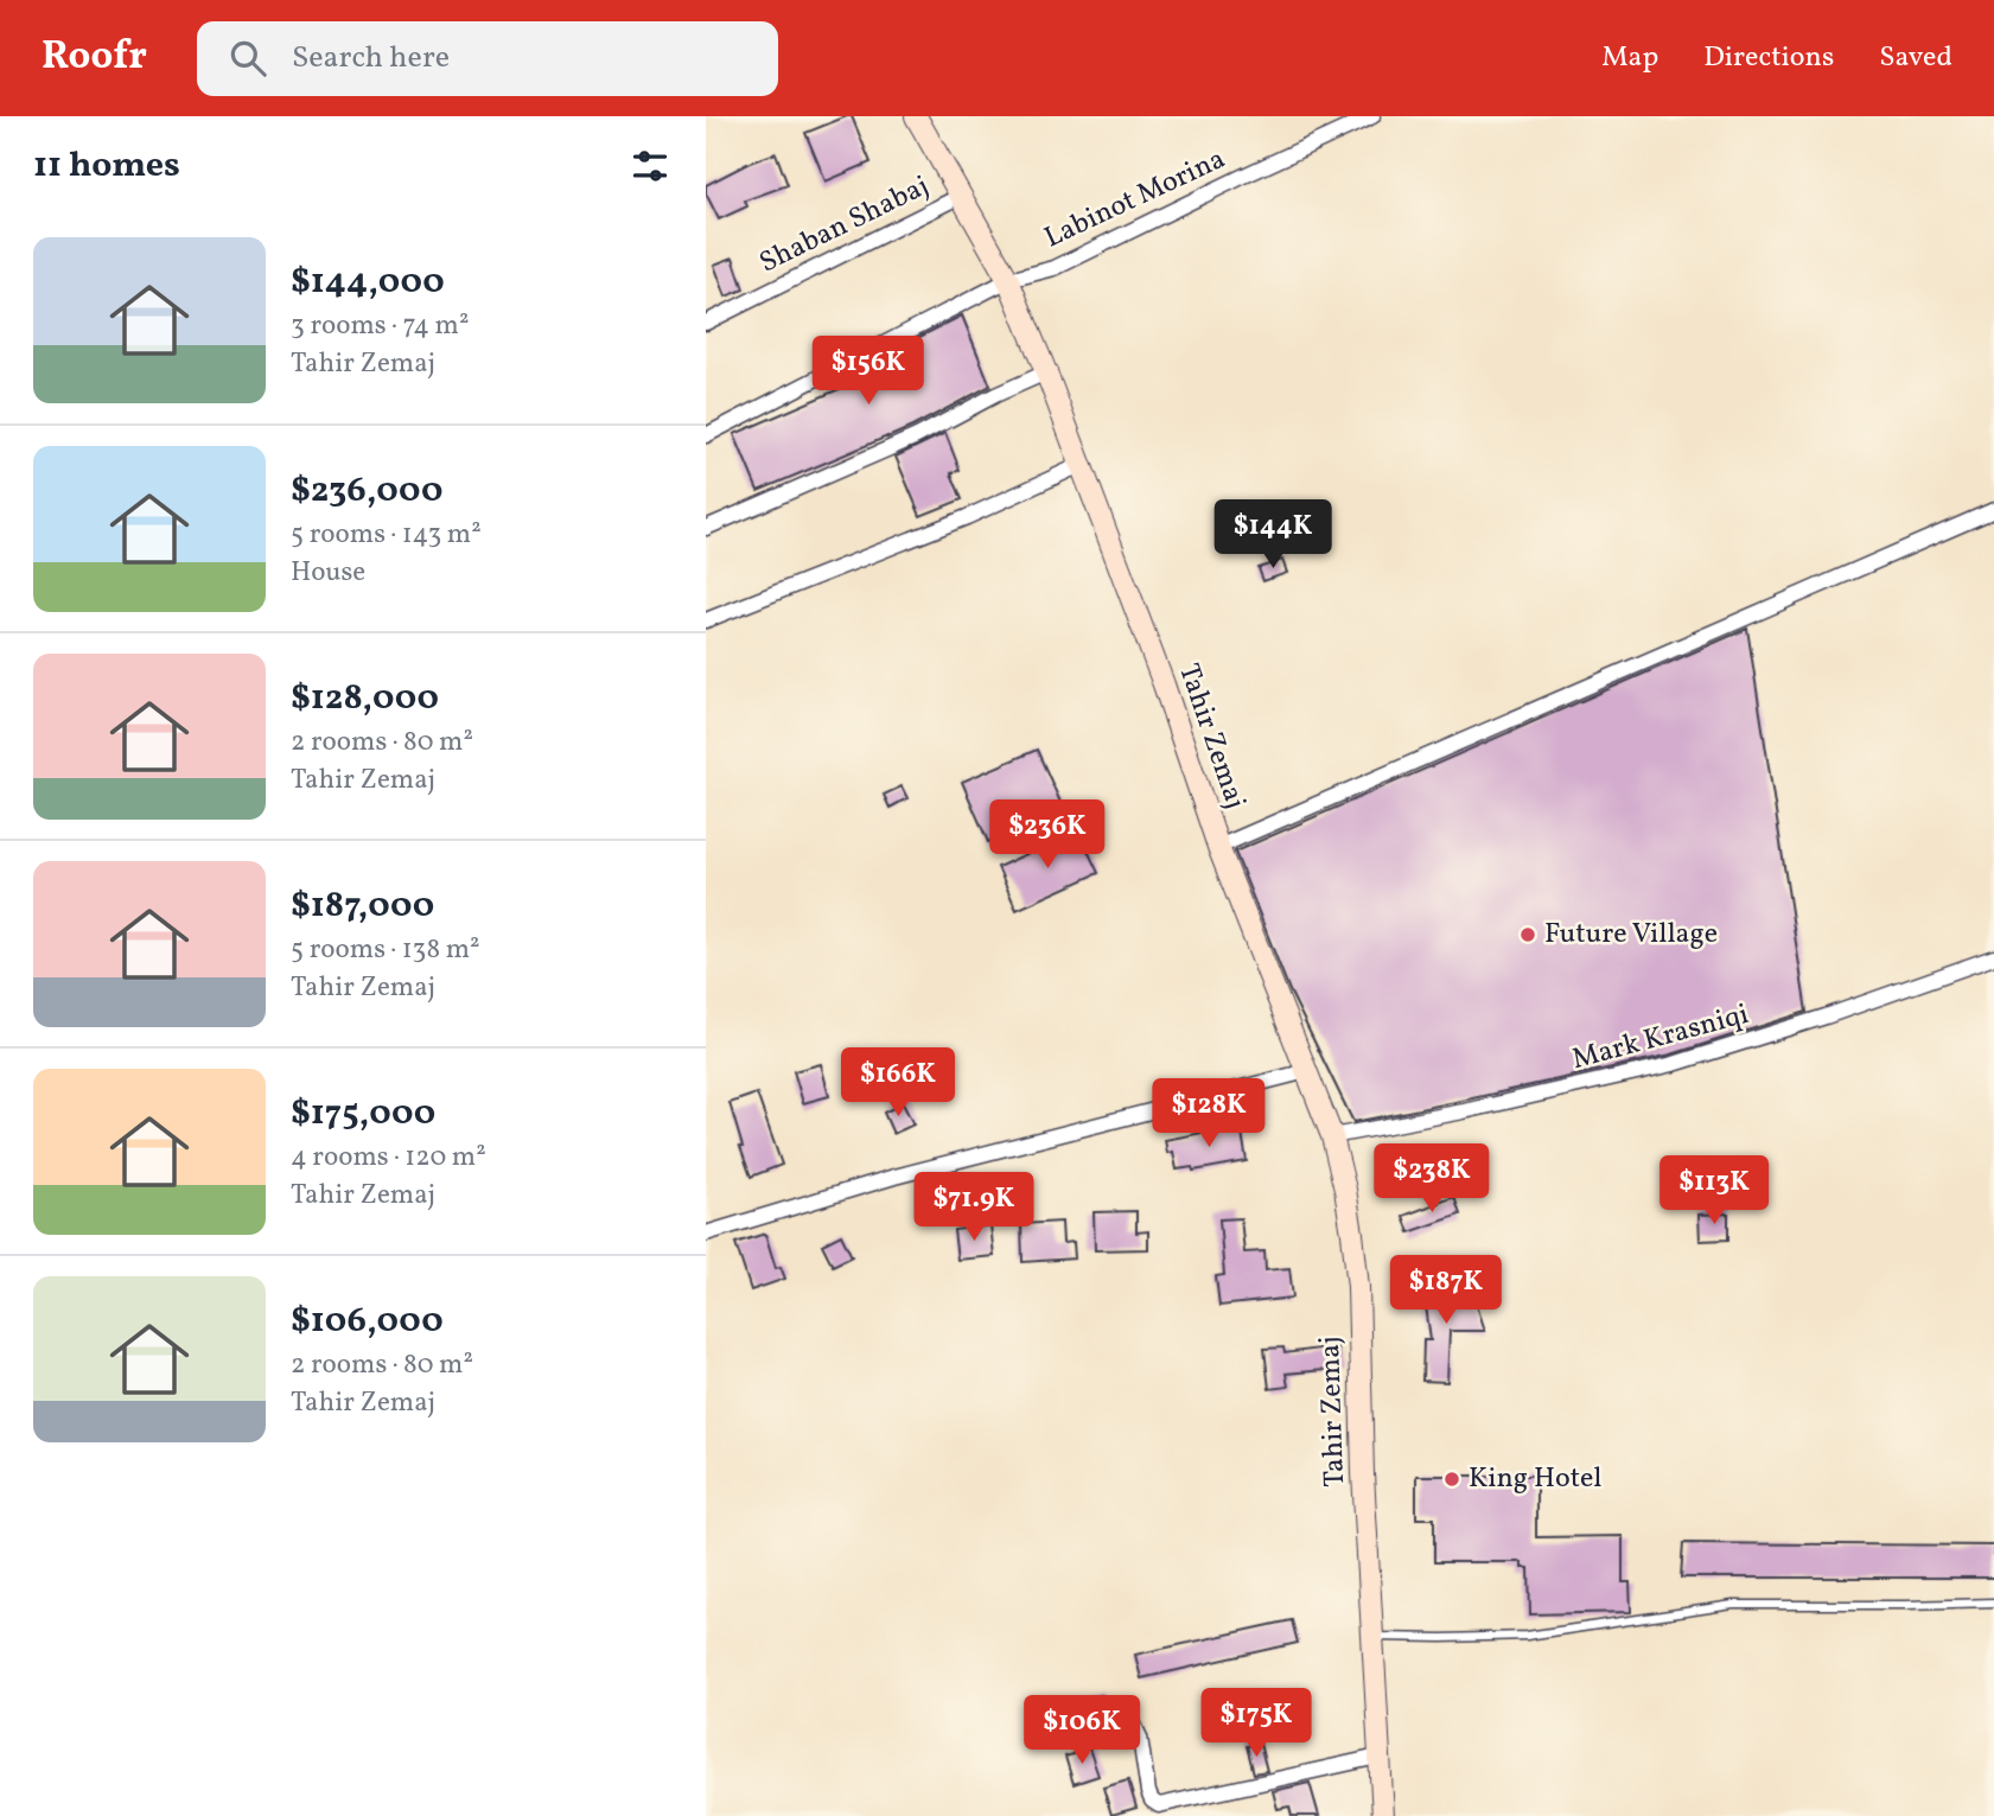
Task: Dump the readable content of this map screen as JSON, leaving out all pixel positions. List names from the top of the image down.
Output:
{
  "streets": {
    "main road": ["Tahir Zemaj"],
    "street": ["Labinot Morina", "Shaban Shabaj", "Mark Krasniqi"]
  },
  "crossings": [
    ["Labinot Morina", "Tahir Zemaj"],
    ["Shaban Shabaj", "Tahir Zemaj"],
    ["Tahir Zemaj", "Mark Krasniqi"]
  ],
  "places": ["Future Village", "King Hotel"],
  "page": {
    "header": "Roofr",
    "search": "Search here",
    "nav": ["Map", "Directions", "Saved"],
    "heading": "11 homes",
    "list": [
      {
        "name": "$144,000",
        "note": "3 rooms · 74 m² · Tahir Zemaj"
      },
      {
        "name": "$236,000",
        "note": "5 rooms · 143 m² · House"
      },
      {
        "name": "$128,000",
        "note": "2 rooms · 80 m² · Tahir Zemaj"
      },
      {
        "name": "$187,000",
        "note": "5 rooms · 138 m² · Tahir Zemaj"
      },
      {
        "name": "$175,000",
        "note": "4 rooms · 120 m² · Tahir Zemaj"
      },
      {
        "name": "$106,000",
        "note": "2 rooms · 80 m² · Tahir Zemaj"
      }
    ],
    "price": [
      "$156K",
      "$144K",
      "$236K",
      "$166K",
      "$128K",
      "$238K",
      "$113K",
      "$71.9K",
      "$187K",
      "$175K",
      "$106K"
    ]
  }
}
